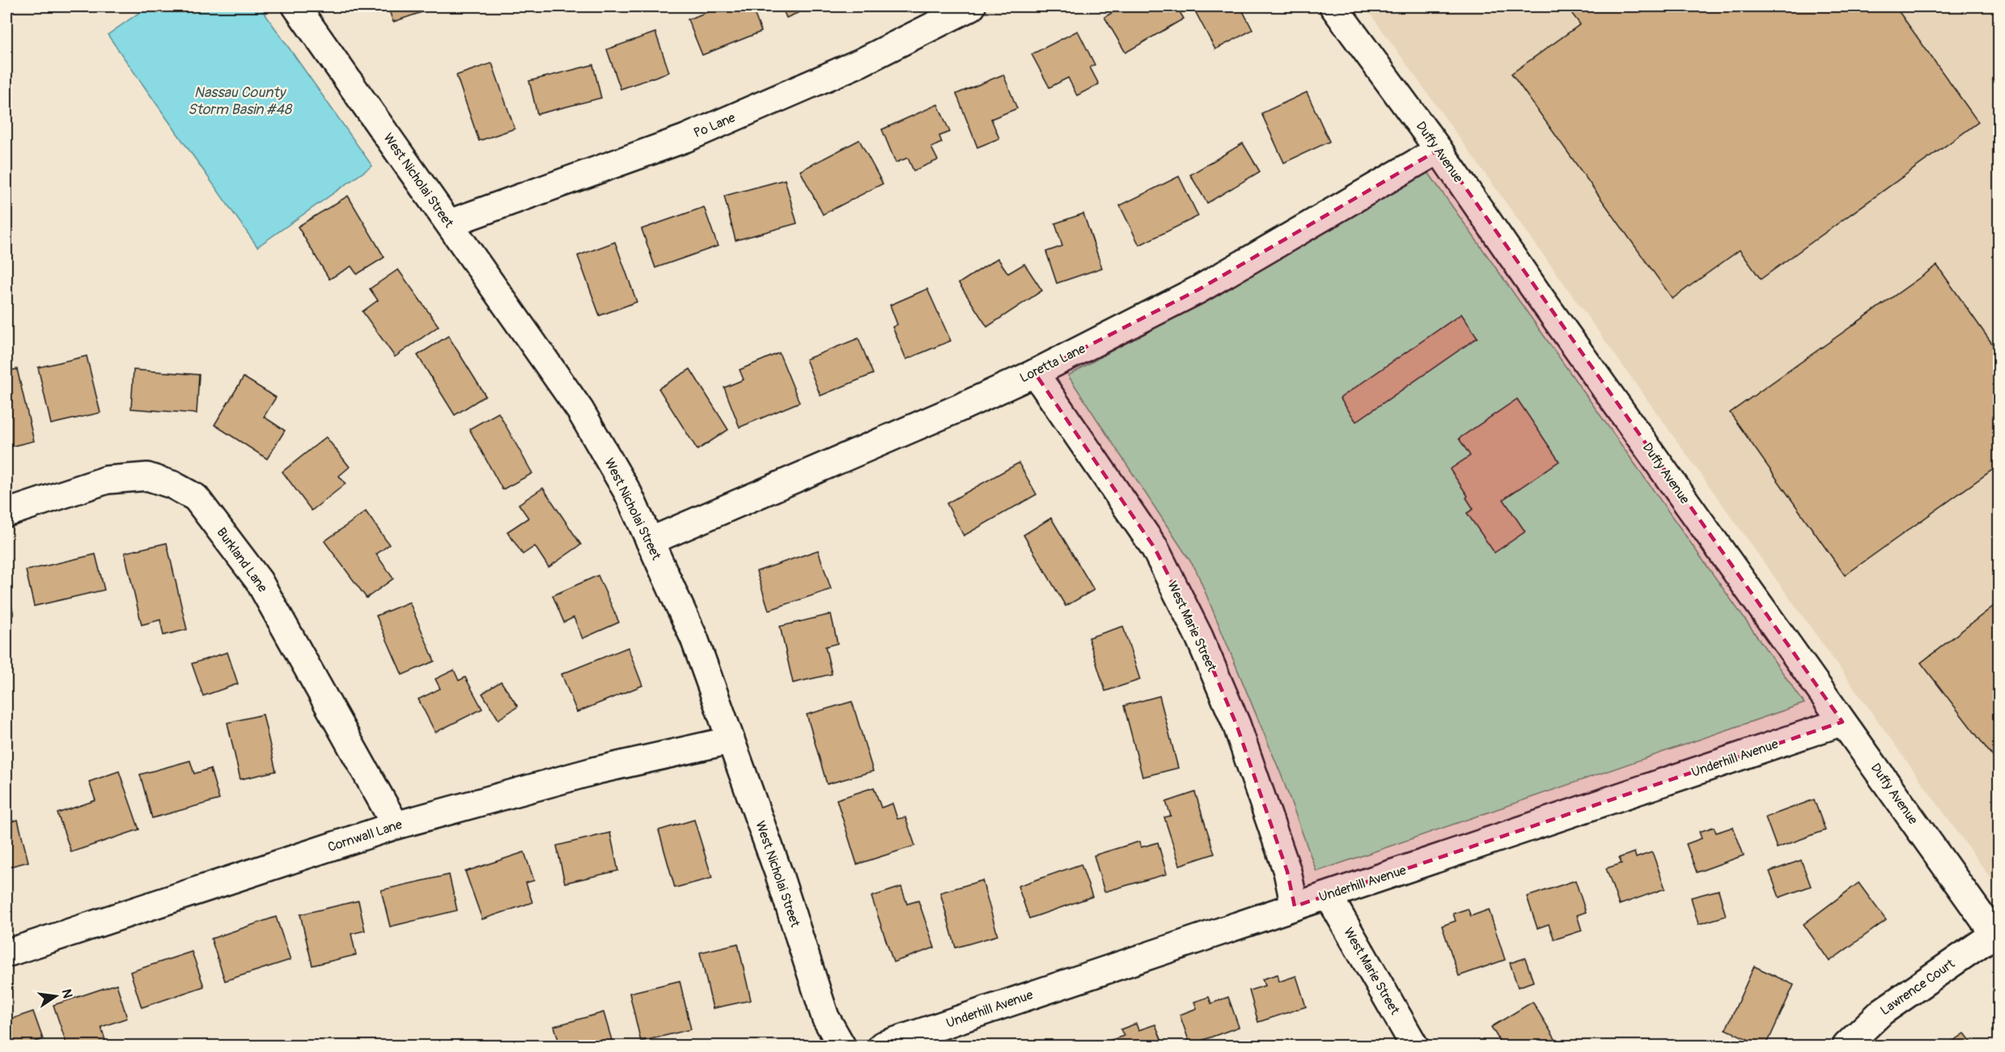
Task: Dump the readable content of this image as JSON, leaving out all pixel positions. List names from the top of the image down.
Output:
{
  "streets": {
    "street": [
      "Po Lane",
      "Duffy Avenue",
      "West Nicholai Street",
      "Loretta Lane",
      "Burkland Lane",
      "West Marie Street",
      "Underhill Avenue",
      "Cornwall Lane",
      "Lawrence Court"
    ]
  },
  "crossings": [
    ["Po Lane", "West Nicholai Street"],
    ["Duffy Avenue", "Loretta Lane"],
    ["Duffy Avenue", "Underhill Avenue"],
    ["Duffy Avenue", "Lawrence Court"],
    ["West Nicholai Street", "Loretta Lane"],
    ["West Nicholai Street", "Cornwall Lane"],
    ["Loretta Lane", "West Marie Street"],
    ["Burkland Lane", "Cornwall Lane"],
    ["West Marie Street", "Underhill Avenue"]
  ],
  "water": ["Nassau County Storm Basin #48"],
  "north": "right"
}
